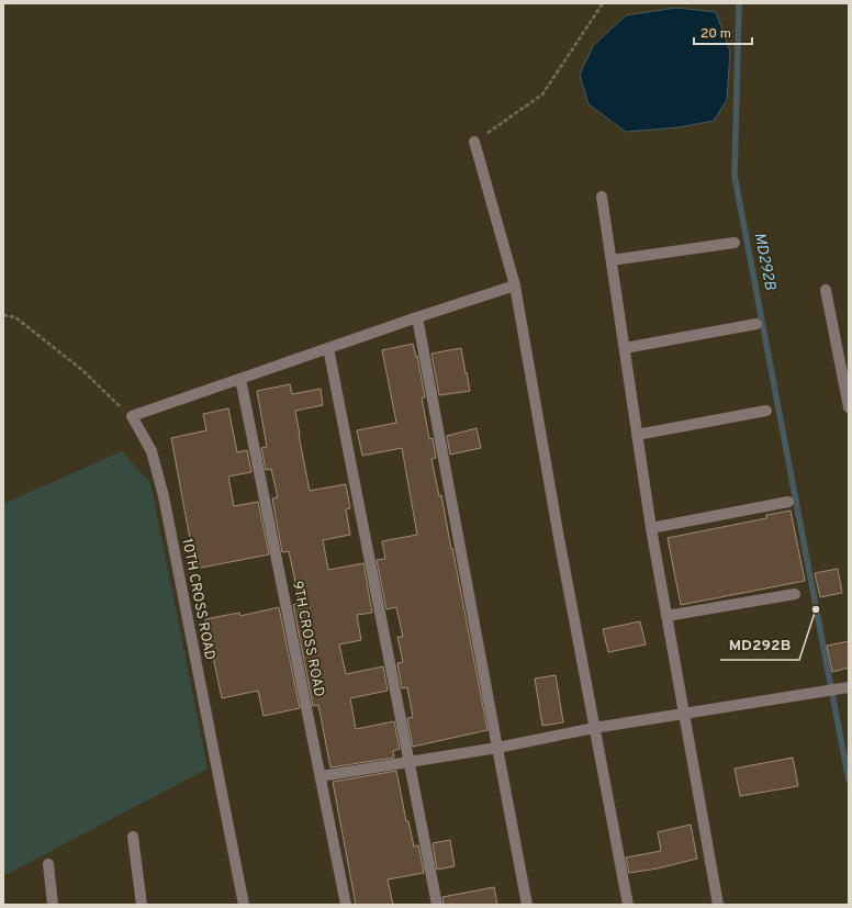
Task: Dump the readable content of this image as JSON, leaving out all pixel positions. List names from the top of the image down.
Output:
{
  "streets": {
    "street": ["10TH CROSS ROAD", "9TH CROSS ROAD"]
  },
  "water": ["MD292B"],
  "places": ["MD292B"],
  "scale_bar": "20 m"
}
